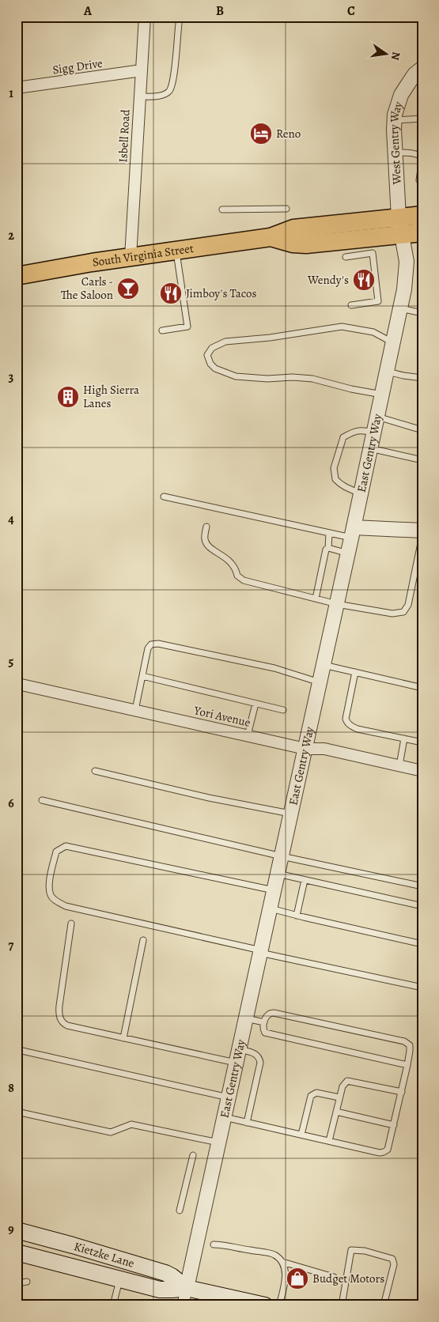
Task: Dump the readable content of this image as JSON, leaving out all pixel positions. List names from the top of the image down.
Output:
{
  "streets": {
    "main road": ["South Virginia Street", "Kietzke Lane"],
    "street": [
      "Sigg Drive",
      "Isbell Road",
      "West Gentry Way",
      "East Gentry Way",
      "Yori Avenue"
    ]
  },
  "crossings": [
    ["Sigg Drive", "Isbell Road"],
    ["Isbell Road", "South Virginia Street"],
    ["West Gentry Way", "South Virginia Street"],
    ["West Gentry Way", "East Gentry Way"],
    ["South Virginia Street", "East Gentry Way"],
    ["East Gentry Way", "Yori Avenue"],
    ["East Gentry Way", "Kietzke Lane"]
  ],
  "places": {
    "hotel": ["Reno"],
    "restaurant": ["Wendy's", "Jimboy's Tacos"],
    "bar": ["Carls - The Saloon"],
    "building": ["High Sierra Lanes"],
    "shop": ["Budget Motors"]
  },
  "north": "right",
  "grid": {
    "columns": ["A", "B", "C"],
    "rows": [
      "1",
      "2",
      "3",
      "4",
      "5",
      "6",
      "7",
      "8",
      "9"
    ]
  }
}
